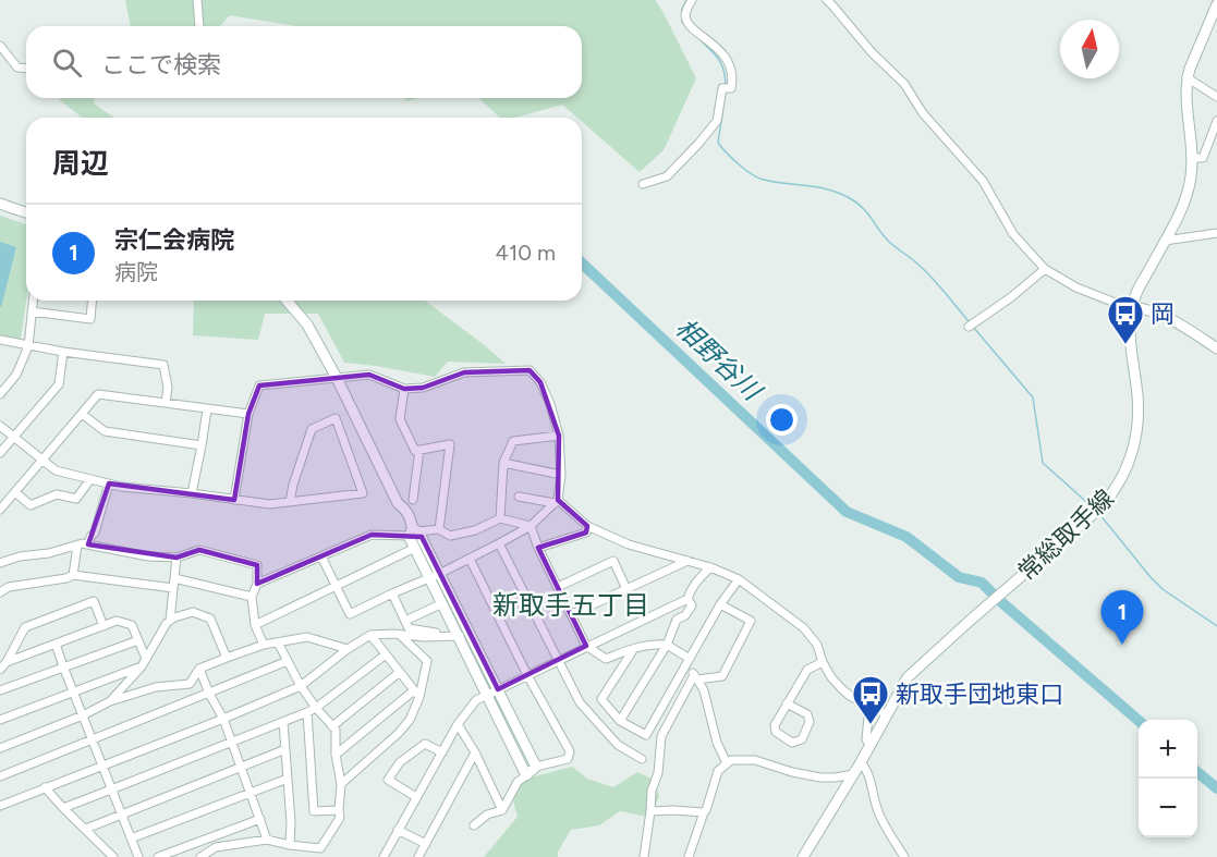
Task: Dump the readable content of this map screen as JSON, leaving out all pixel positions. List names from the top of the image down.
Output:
{
  "streets": {
    "main road": ["常総取手線"]
  },
  "districts": ["新取手五丁目"],
  "water": ["相野谷川"],
  "places": {
    "bus stop": ["岡", "新取手団地東口"]
  },
  "north": "top",
  "page": {
    "search": "ここで検索",
    "heading": "周辺",
    "list": [
      {
        "mark": "1",
        "name": "宗仁会病院",
        "note": "病院",
        "value": "410 m"
      }
    ],
    "pins": "1",
    "map_buttons": ["+", "−"]
  }
}
